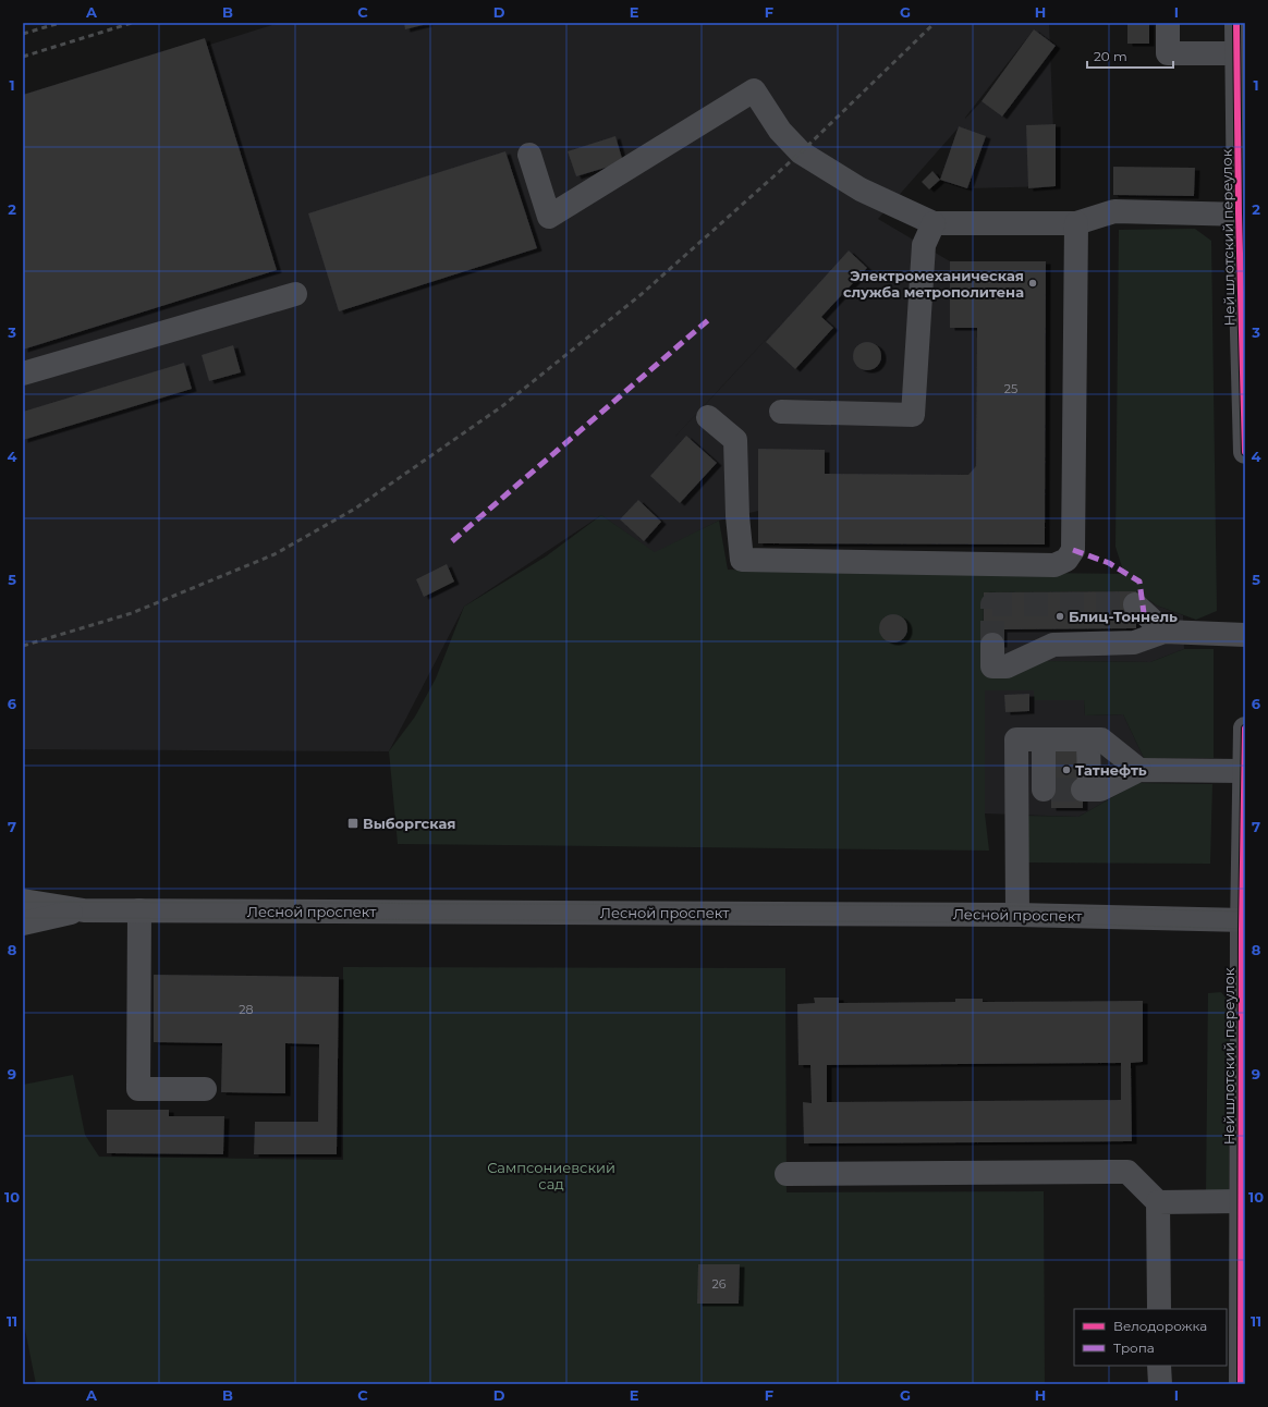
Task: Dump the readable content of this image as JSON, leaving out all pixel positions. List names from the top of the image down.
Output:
{
  "streets": {
    "main road": ["Лесной проспект"],
    "street": ["Нейшлотский переулок"]
  },
  "crossings": [
    ["Нейшлотский переулок", "Лесной проспект"]
  ],
  "parks": ["Сампсониевский сад"],
  "places": {
    "other": ["Электромеханическая служба метрополитена", "Блиц-Тоннель", "Татнефть"],
    "transit": ["Выборгская"]
  },
  "house_numbers": ["25", "28", "26"],
  "legend": ["Велодорожка", "Тропа"],
  "scale_bar": "20 m",
  "grid": {
    "columns": [
      "A",
      "B",
      "C",
      "D",
      "E",
      "F",
      "G",
      "H",
      "I"
    ],
    "rows": [
      "1",
      "2",
      "3",
      "4",
      "5",
      "6",
      "7",
      "8",
      "9",
      "10",
      "11"
    ]
  }
}
